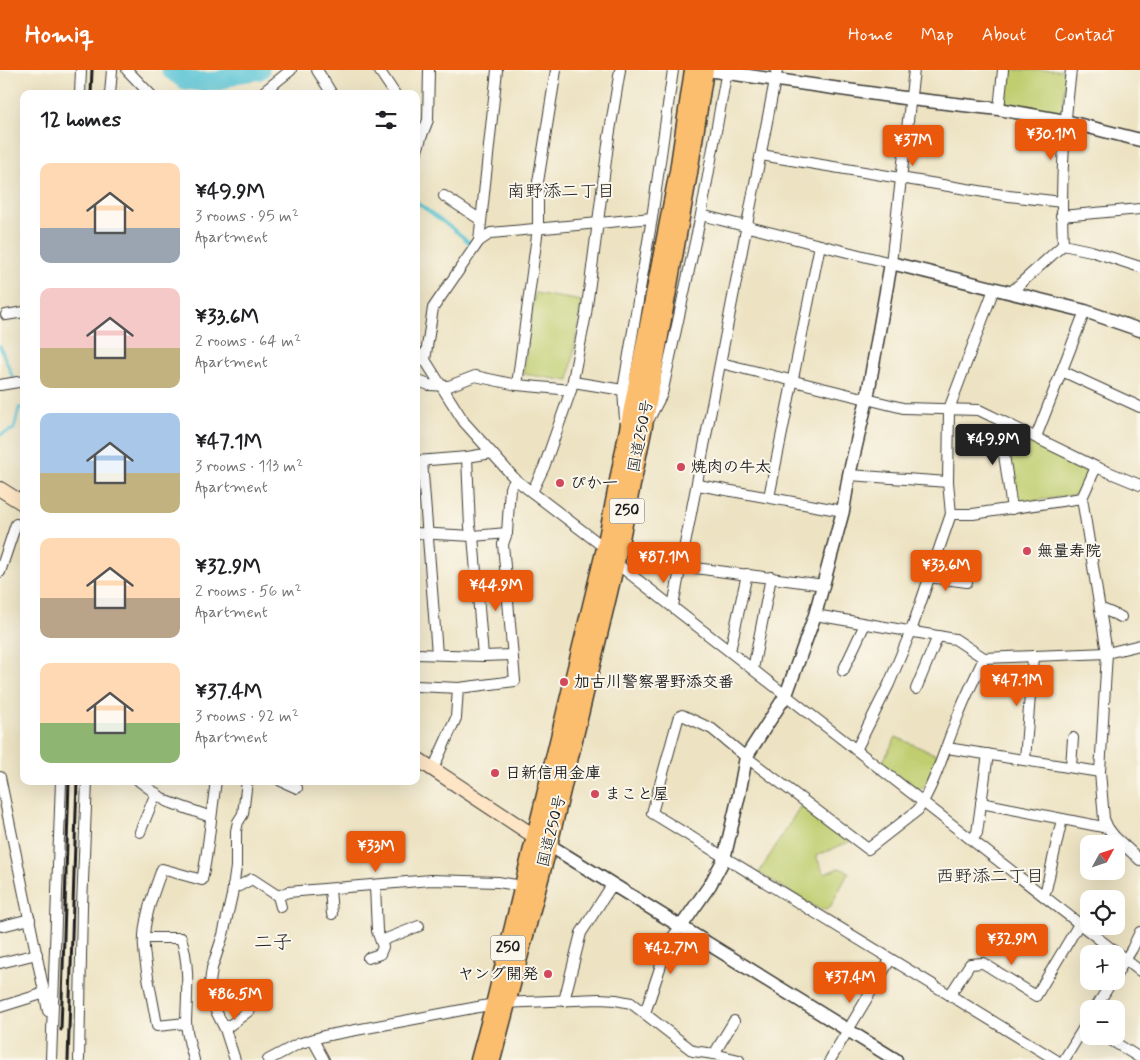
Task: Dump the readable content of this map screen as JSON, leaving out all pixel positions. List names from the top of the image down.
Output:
{
  "streets": {
    "highway": ["国道250号", "250"]
  },
  "districts": ["南野添二丁目", "西野添二丁目", "二子"],
  "places": [
    "焼肉の牛太",
    "ぴか一",
    "無量寿院",
    "加古川警察署野添交番",
    "日新信用金庫",
    "まこと屋",
    "ヤング開発"
  ],
  "north": "top right",
  "page": {
    "header": "Homiq",
    "nav": [
      "Home",
      "Map",
      "About",
      "Contact"
    ],
    "heading": "12 homes",
    "price": [
      "¥30.1M",
      "¥37M",
      "¥49.9M",
      "¥87.1M",
      "¥33.6M",
      "¥44.9M",
      "¥47.1M",
      "¥33M",
      "¥32.9M",
      "¥42.7M",
      "¥37.4M",
      "¥86.5M"
    ],
    "list": [
      {
        "name": "¥49.9M",
        "note": "3 rooms · 95 m² · Apartment"
      },
      {
        "name": "¥33.6M",
        "note": "2 rooms · 64 m² · Apartment"
      },
      {
        "name": "¥47.1M",
        "note": "3 rooms · 113 m² · Apartment"
      },
      {
        "name": "¥32.9M",
        "note": "2 rooms · 56 m² · Apartment"
      },
      {
        "name": "¥37.4M",
        "note": "3 rooms · 92 m² · Apartment"
      }
    ],
    "map_buttons": ["+", "−"]
  }
}
